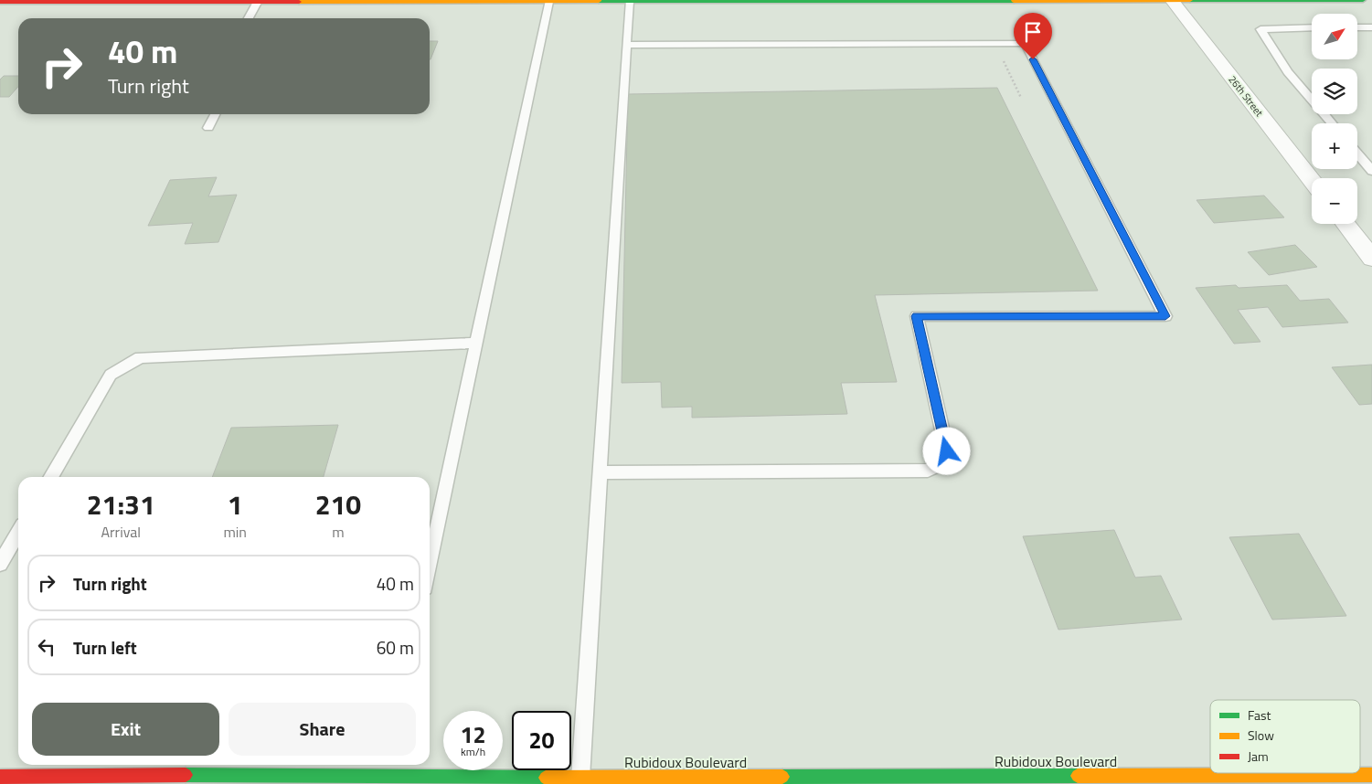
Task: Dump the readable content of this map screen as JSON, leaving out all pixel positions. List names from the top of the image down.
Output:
{
  "streets": {
    "street": ["26th Street", "Rubidoux Boulevard"]
  },
  "legend": ["Fast", "Slow", "Jam"],
  "north": "top right",
  "page": {
    "map_buttons": ["+", "−"],
    "turn": ["40 m", "Turn right"],
    "eta": [
      "21:31",
      "Arrival",
      "1",
      "min",
      "210",
      "m"
    ],
    "list": [
      {
        "name": "Turn right",
        "value": "40 m"
      },
      {
        "name": "Turn left",
        "value": "60 m"
      }
    ],
    "buttons": ["Exit", "Share"],
    "speed": "12 km/h",
    "limit": "20"
  }
}
